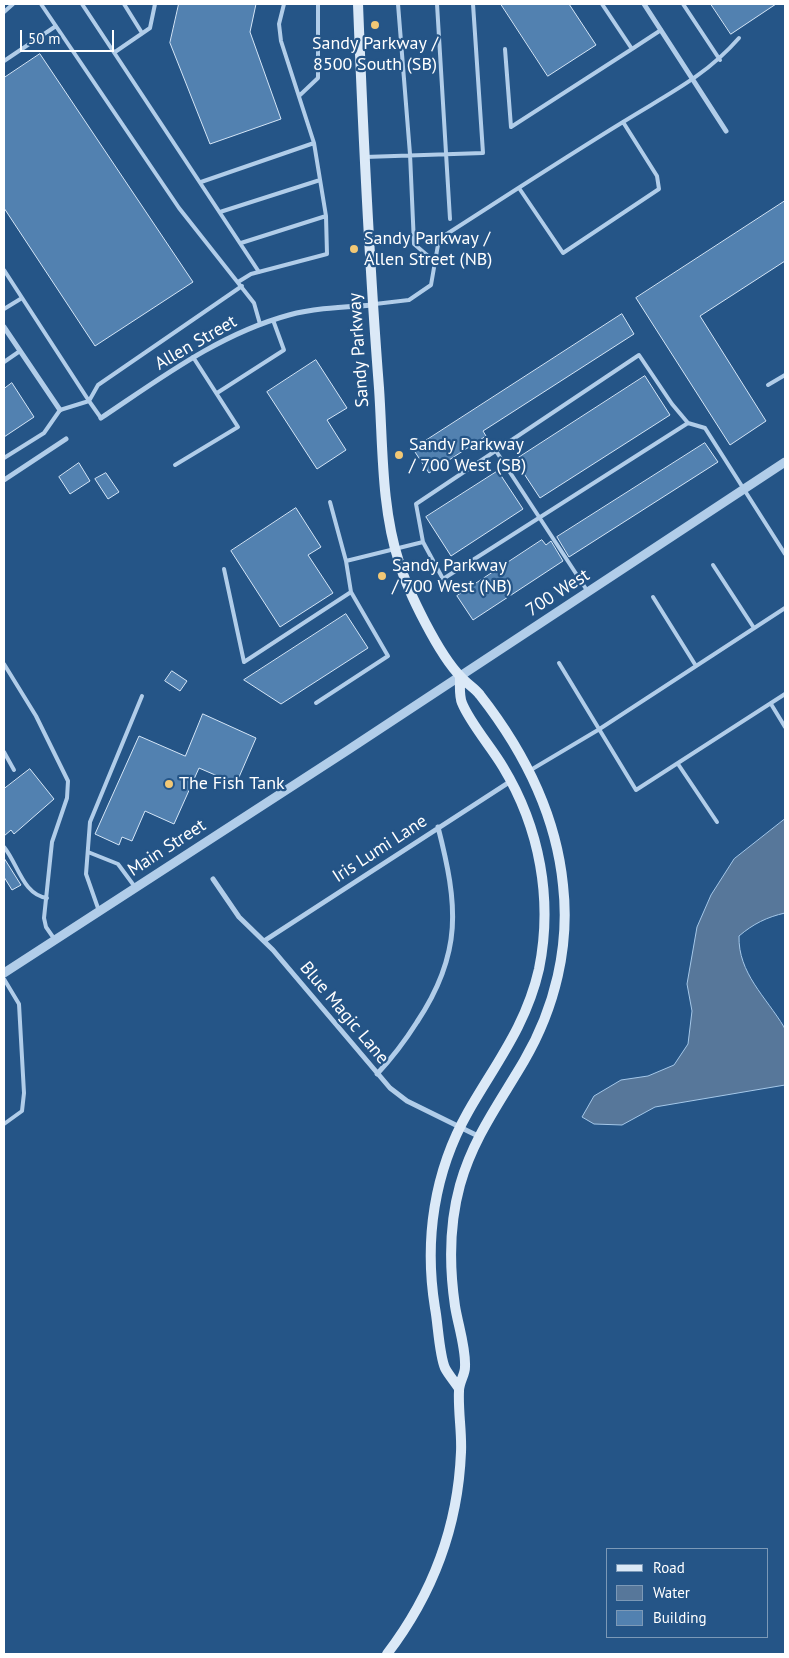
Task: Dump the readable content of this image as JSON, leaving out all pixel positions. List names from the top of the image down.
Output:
{
  "streets": {
    "main road": ["Sandy Parkway"],
    "street": [
      "Allen Street",
      "700 West",
      "Main Street",
      "Iris Lumi Lane",
      "Blue Magic Lane"
    ]
  },
  "crossings": [
    ["Allen Street", "Sandy Parkway"],
    ["Sandy Parkway", "700 West"],
    ["700 West", "Main Street"],
    ["Iris Lumi Lane", "Blue Magic Lane"]
  ],
  "places": [
    "Sandy Parkway / 8500 South (SB)",
    "Sandy Parkway / Allen Street (NB)",
    "Sandy Parkway / 700 West (SB)",
    "Sandy Parkway / 700 West (NB)",
    "The Fish Tank"
  ],
  "legend": ["Road", "Water", "Building"],
  "scale_bar": "50 m"
}
